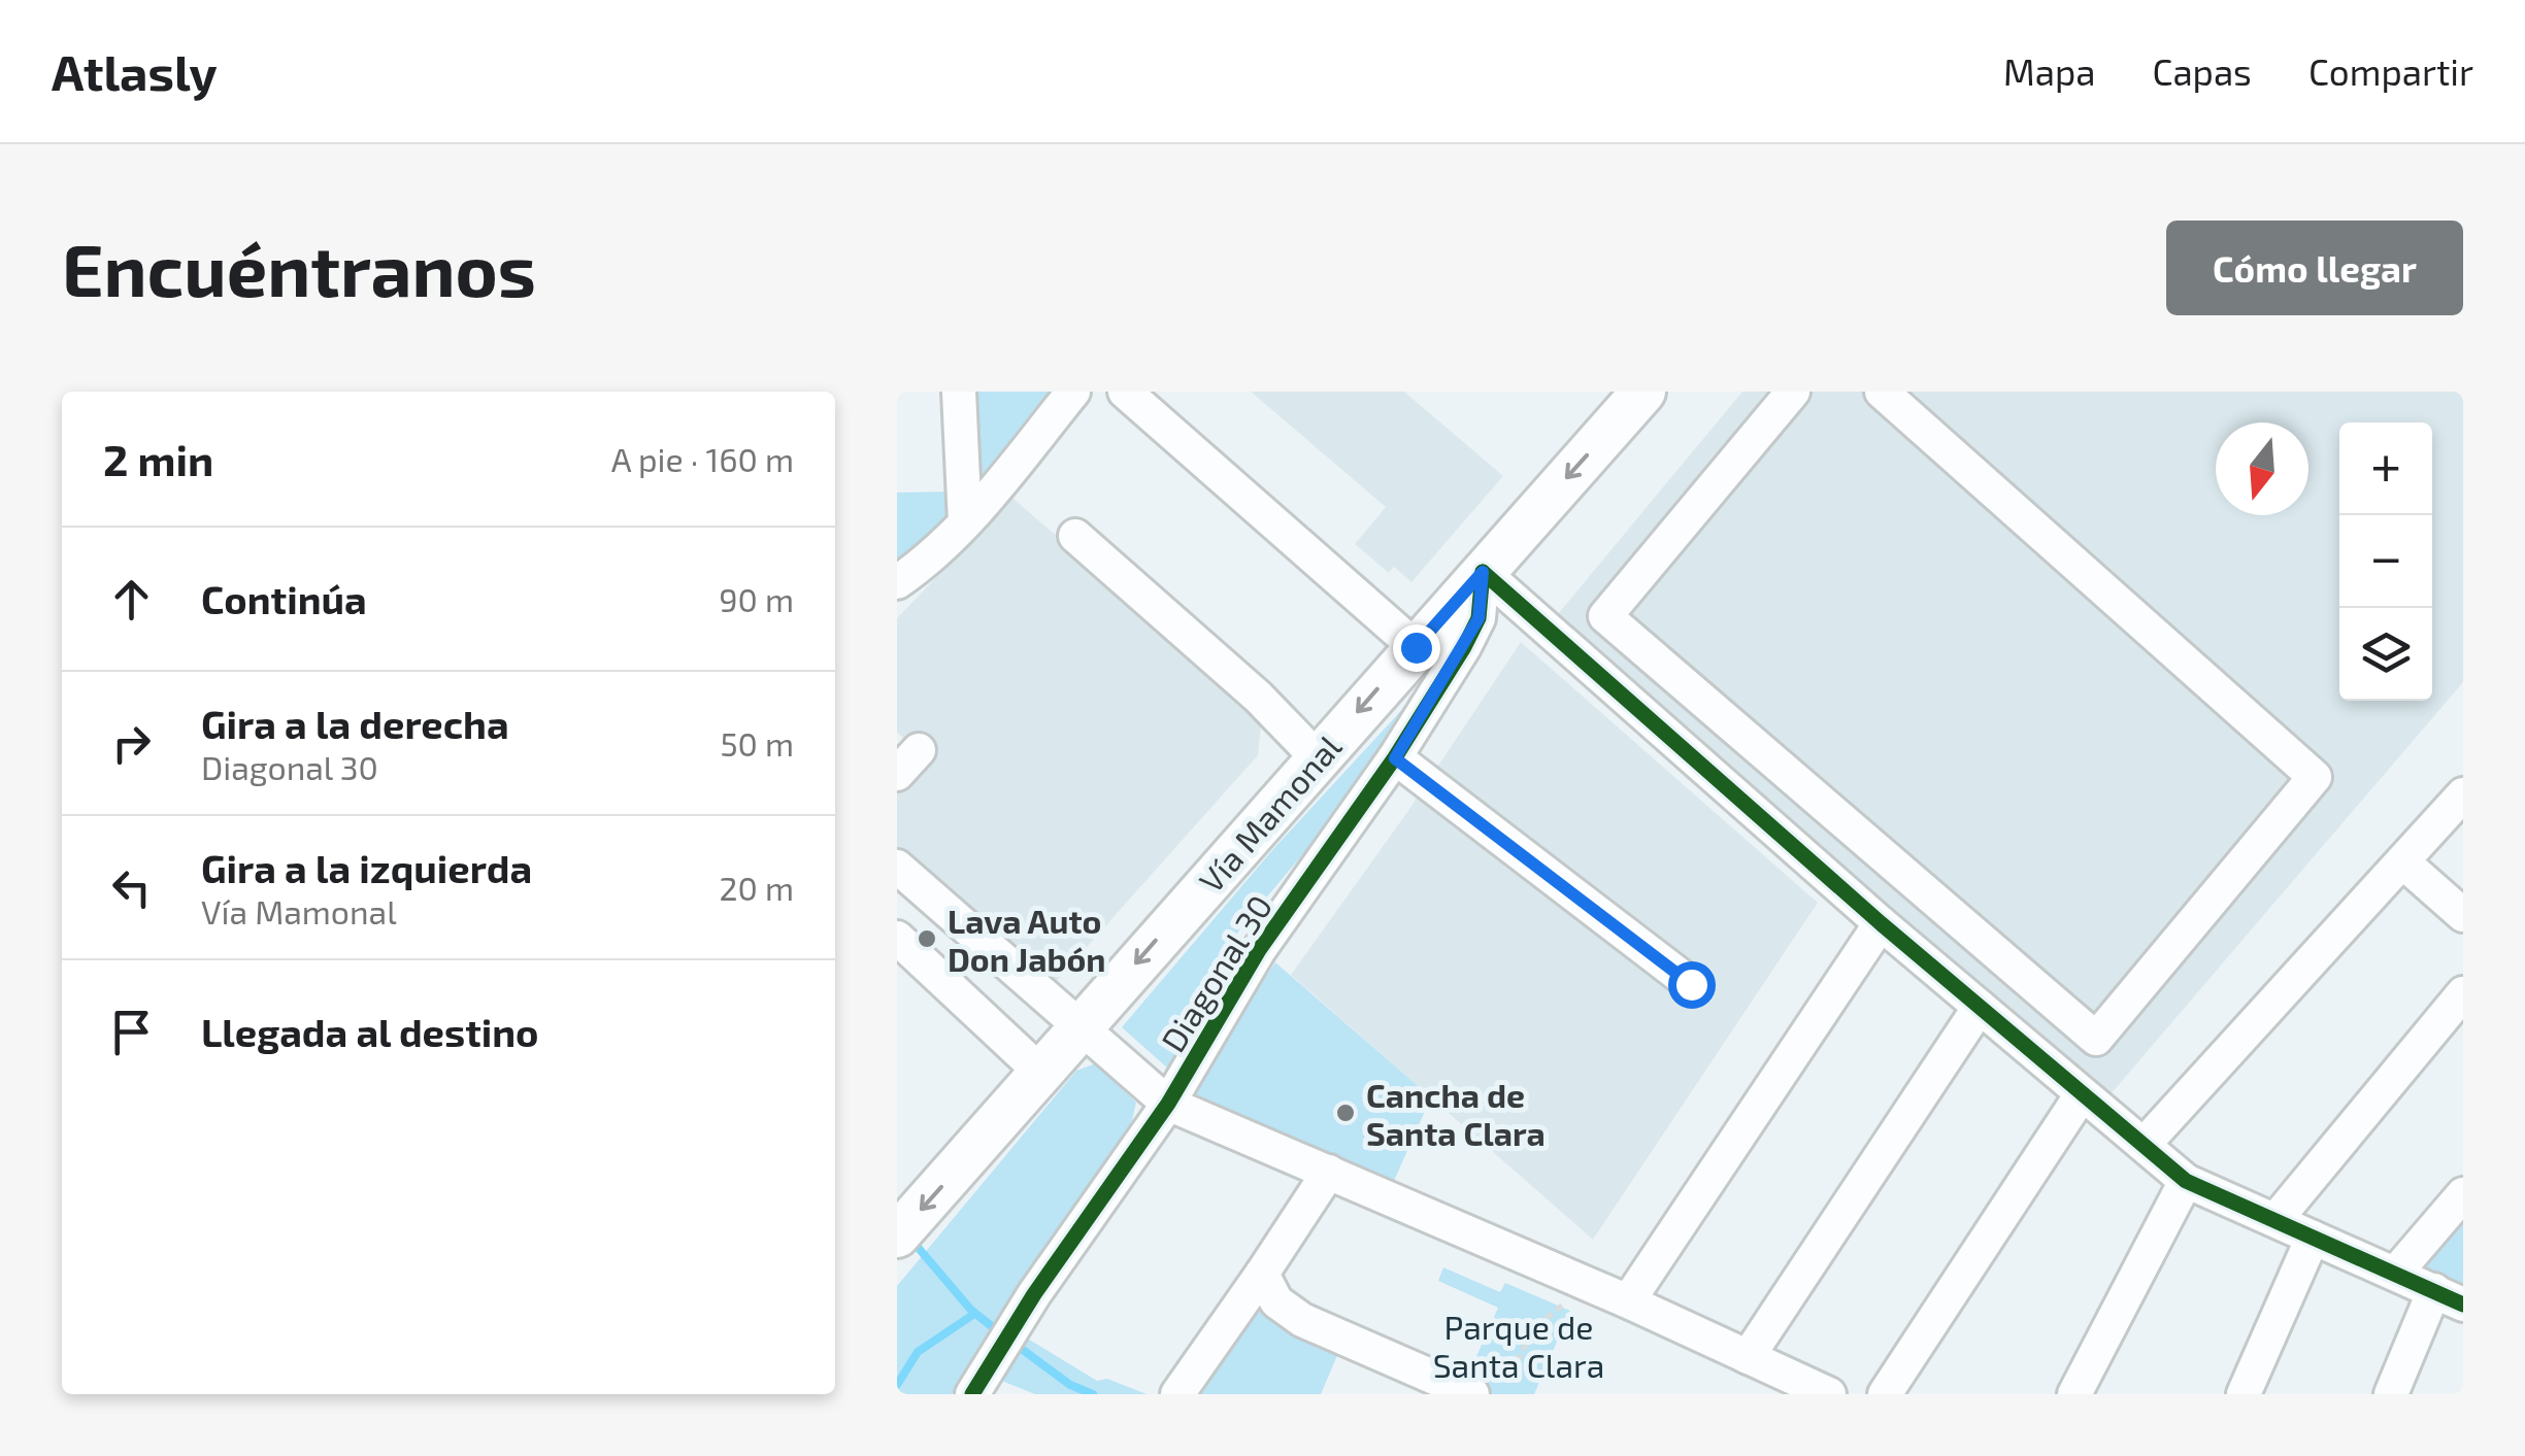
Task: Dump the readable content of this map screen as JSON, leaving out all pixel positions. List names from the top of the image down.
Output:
{
  "streets": {
    "main road": ["Vía Mamonal"],
    "street": ["Diagonal 30"]
  },
  "crossings": [
    ["Vía Mamonal", "Diagonal 30"]
  ],
  "one_way": ["Vía Mamonal"],
  "parks": ["Parque de Santa Clara"],
  "places": ["Lava Auto Don Jabón", "Cancha de Santa Clara"],
  "north": "bottom",
  "page": {
    "header": "Atlasly",
    "nav": ["Mapa", "Capas", "Compartir"],
    "buttons": "Cómo llegar",
    "title": "Encuéntranos",
    "heading": ["2 min", "A pie · 160 m"],
    "map_buttons": ["+", "−"],
    "list": [
      ["Continúa", "90 m"],
      ["Gira a la derecha", "Diagonal 30", "50 m"],
      ["Gira a la izquierda", "Vía Mamonal", "20 m"],
      "Llegada al destino"
    ]
  }
}
